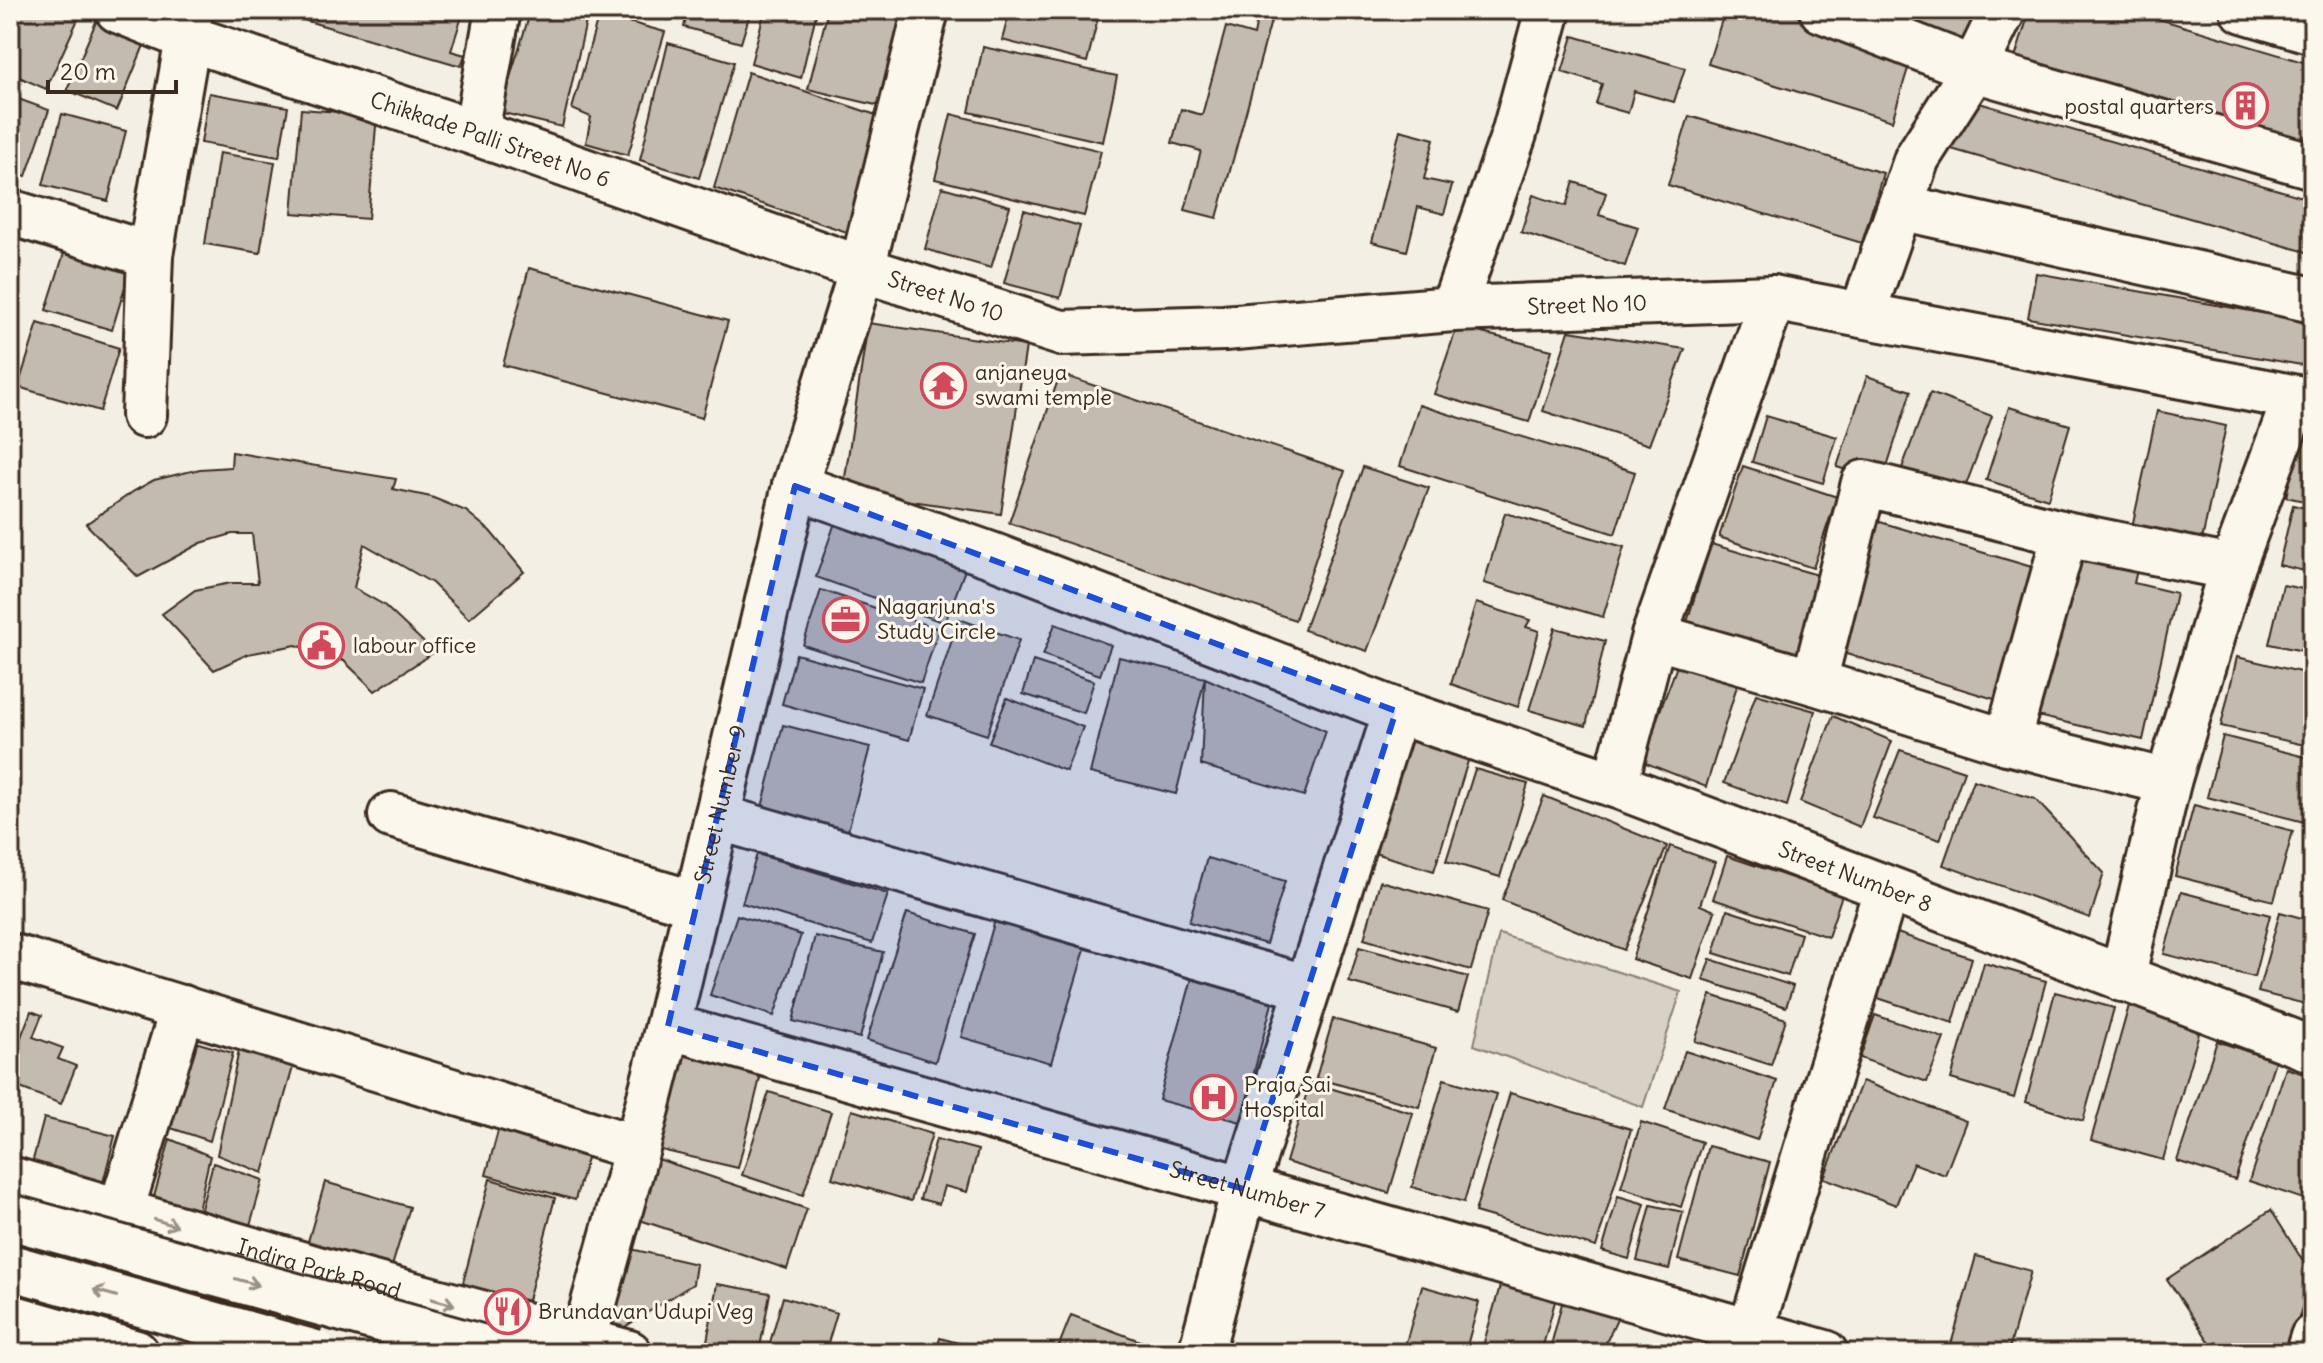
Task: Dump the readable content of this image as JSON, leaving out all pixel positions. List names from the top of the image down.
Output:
{
  "streets": {
    "street": [
      "Chikkade Palli Street No 6",
      "Street No 10",
      "Street Number 9",
      "Street Number 8",
      "Street Number 7",
      "Indira Park Road"
    ]
  },
  "crossings": [
    ["Chikkade Palli Street No 6", "Street No 10"],
    ["Chikkade Palli Street No 6", "Street Number 9"],
    ["Street No 10", "Street Number 9"],
    ["Street Number 9", "Street Number 8"],
    ["Street Number 9", "Street Number 7"],
    ["Street Number 9", "Indira Park Road"]
  ],
  "places": {
    "building": ["postal quarters"],
    "temple": ["anjaneya swami temple"],
    "office": ["Nagarjuna's Study Circle"],
    "public building": ["labour office"],
    "hospital": ["Praja Sai Hospital"],
    "restaurant": ["Brundavan Udupi Veg"]
  },
  "scale_bar": "20 m"
}
